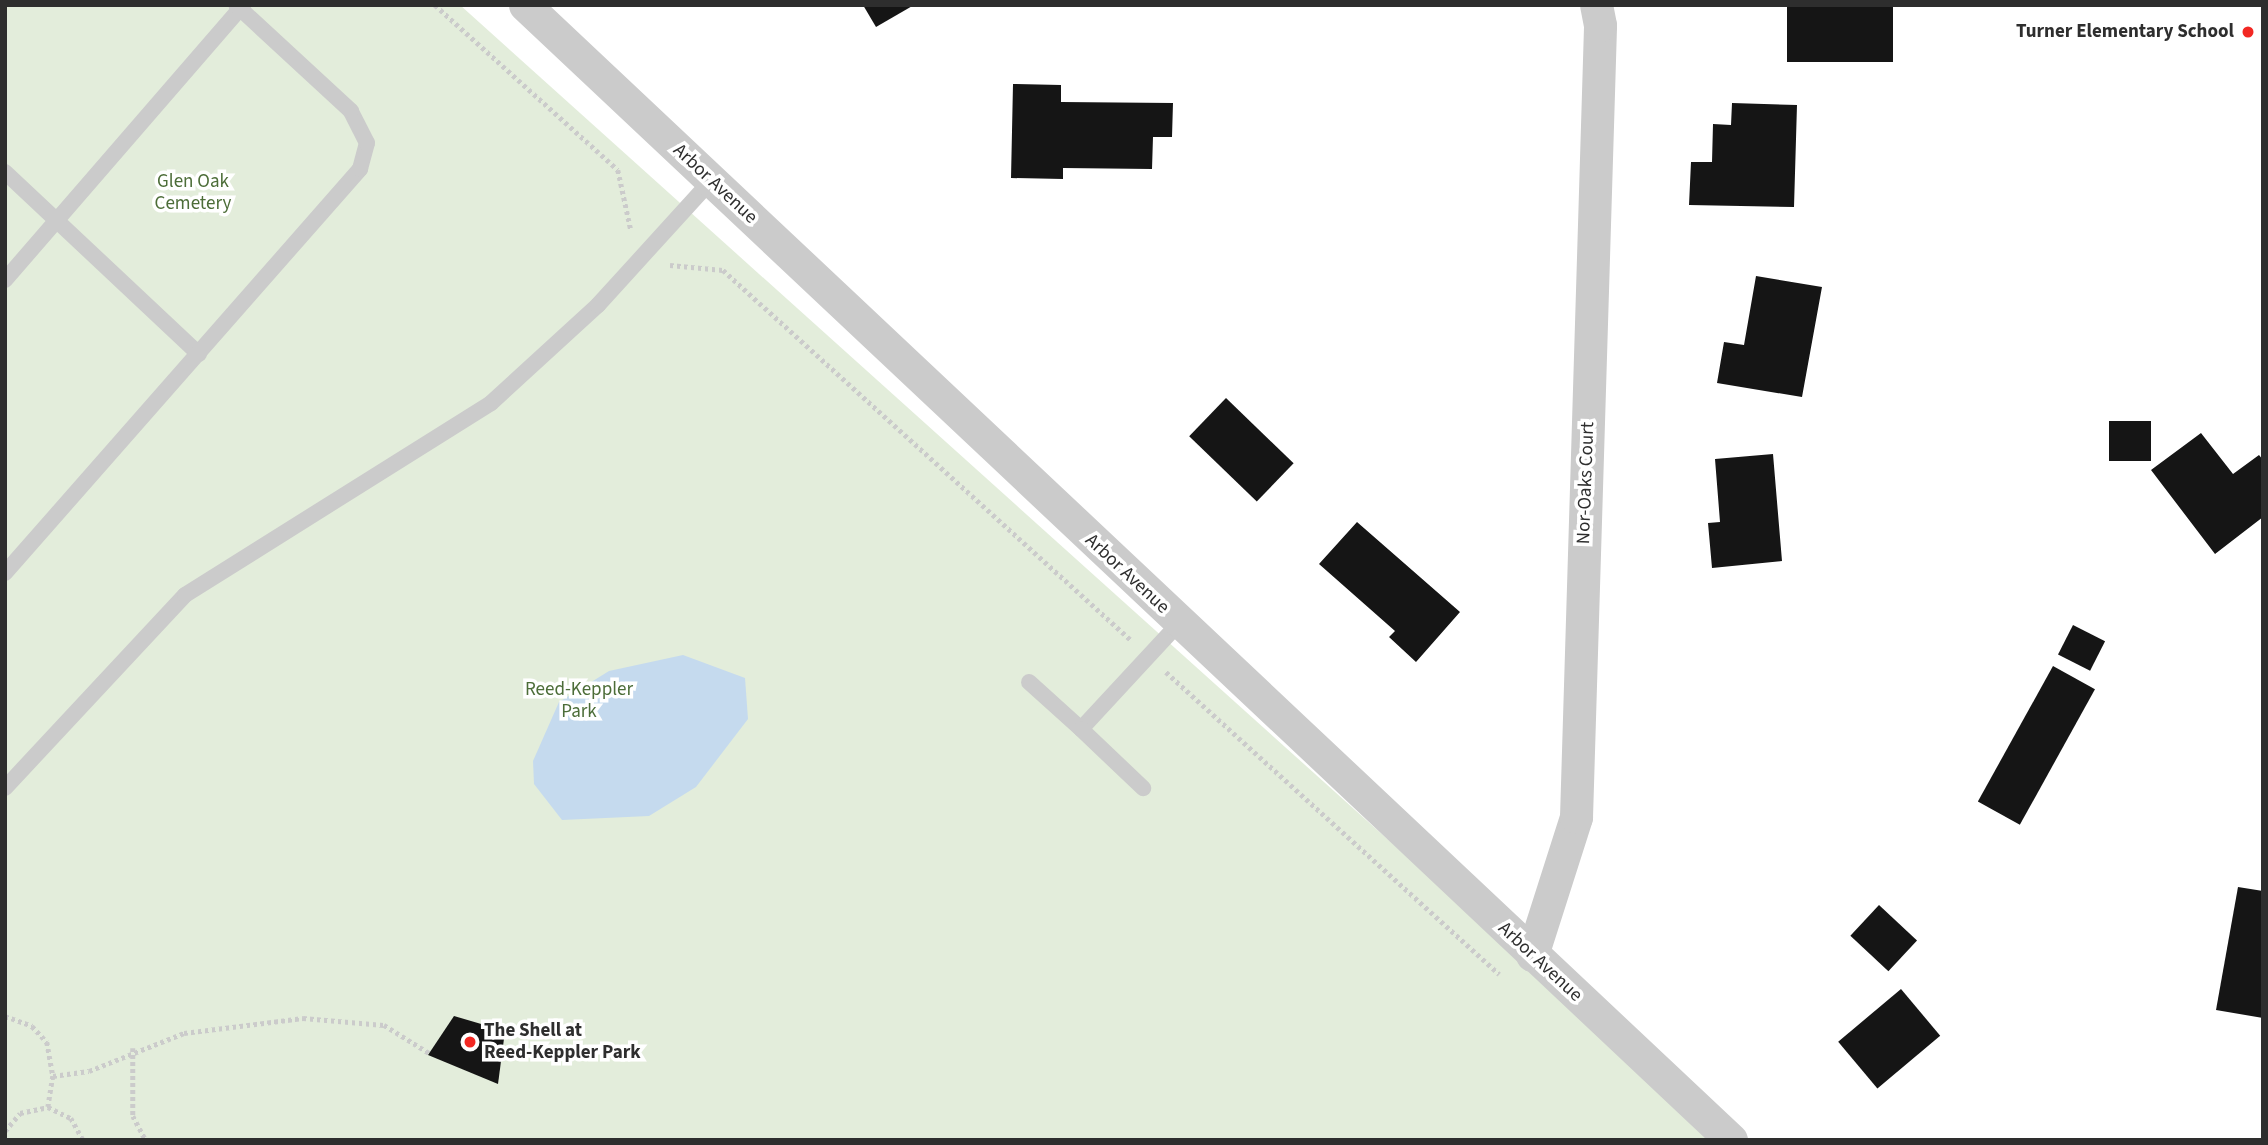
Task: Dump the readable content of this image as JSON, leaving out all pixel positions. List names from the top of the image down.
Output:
{
  "streets": {
    "street": ["Arbor Avenue", "Nor-Oaks Court"]
  },
  "crossings": [
    ["Arbor Avenue", "Nor-Oaks Court"]
  ],
  "parks": ["Glen Oak Cemetery", "Reed-Keppler Park"],
  "places": ["Turner Elementary School", "The Shell at Reed-Keppler Park"]
}
